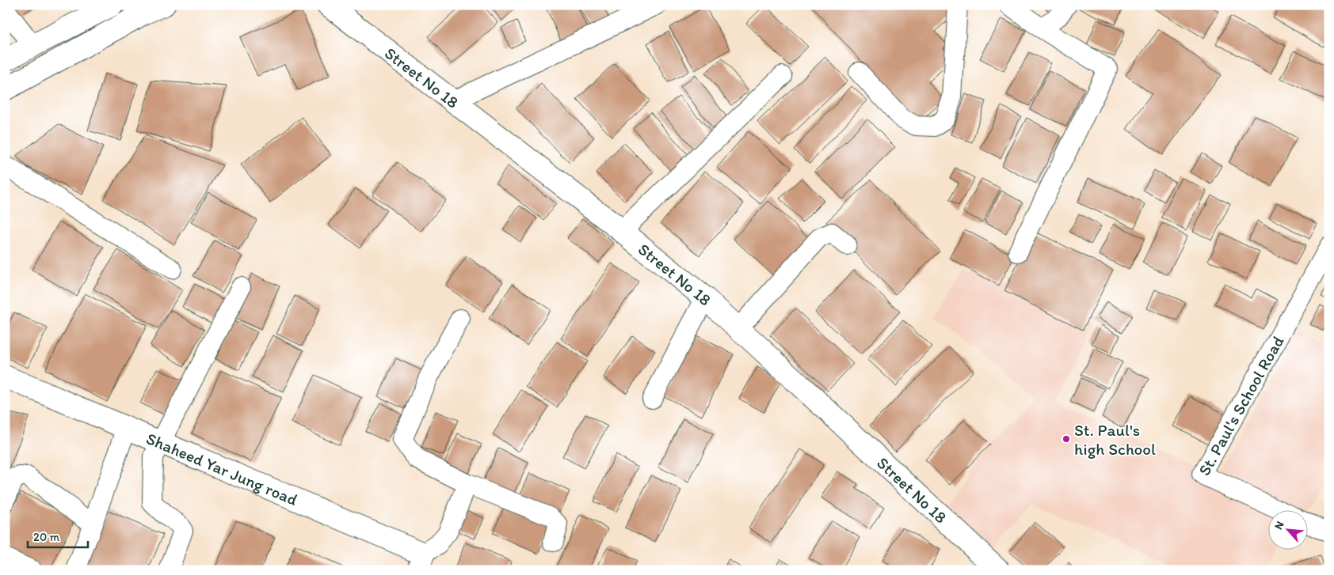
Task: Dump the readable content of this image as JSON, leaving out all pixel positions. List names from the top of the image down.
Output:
{
  "streets": {
    "street": ["Street No 18", "St. Paul's School Road", "Shaheed Yar Jung road"]
  },
  "places": ["St. Paul's high School"],
  "scale_bar": "20 m",
  "north": "top left"
}
